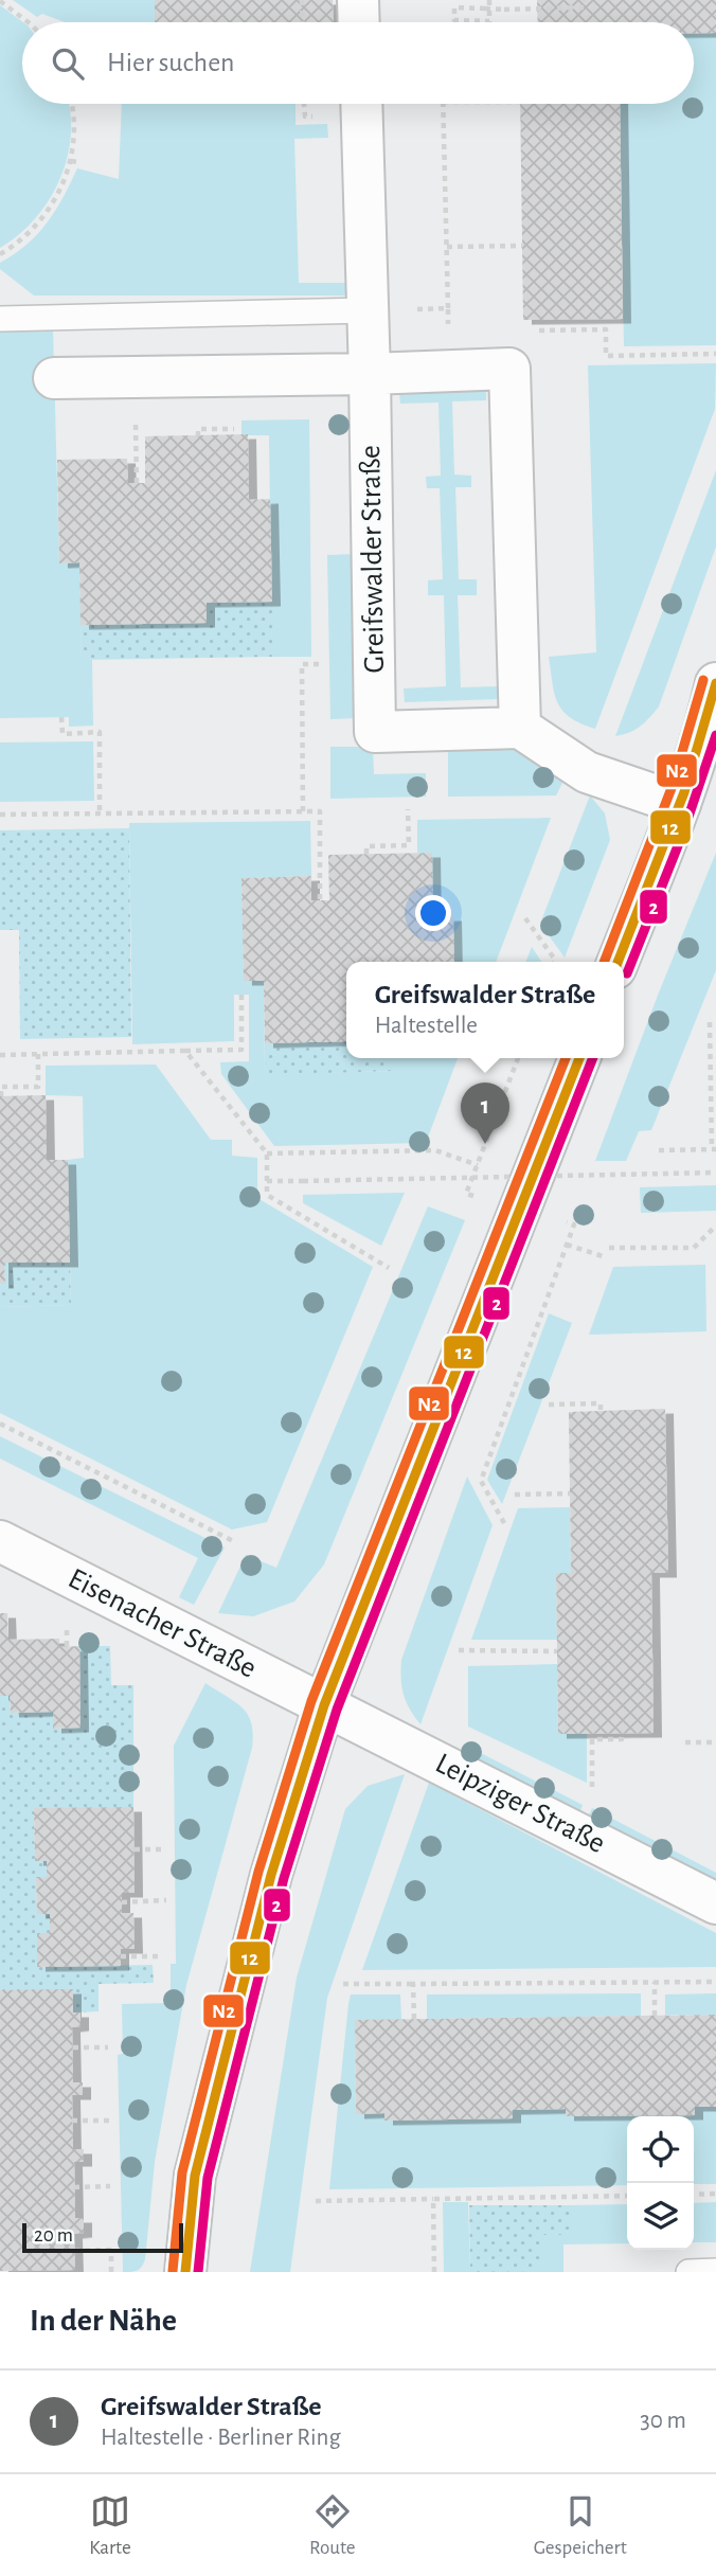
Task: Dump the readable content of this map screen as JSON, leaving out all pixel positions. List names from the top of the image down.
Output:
{
  "streets": {
    "street": ["Greifswalder Straße", "Eisenacher Straße", "Leipziger Straße"]
  },
  "crossings": [
    ["Eisenacher Straße", "Leipziger Straße"]
  ],
  "lines": ["transit line N2", "transit line 12", "transit line 2"],
  "scale_bar": "20 m",
  "page": {
    "search": "Hier suchen",
    "popup": ["Greifswalder Straße", "Haltestelle"],
    "pins": "1",
    "scale": "20 m",
    "heading": "In der Nähe",
    "list": [
      {
        "mark": "1",
        "name": "Greifswalder Straße",
        "note": "Haltestelle · Berliner Ring",
        "value": "30 m"
      }
    ],
    "nav": ["Karte", "Route", "Gespeichert"]
  }
}
